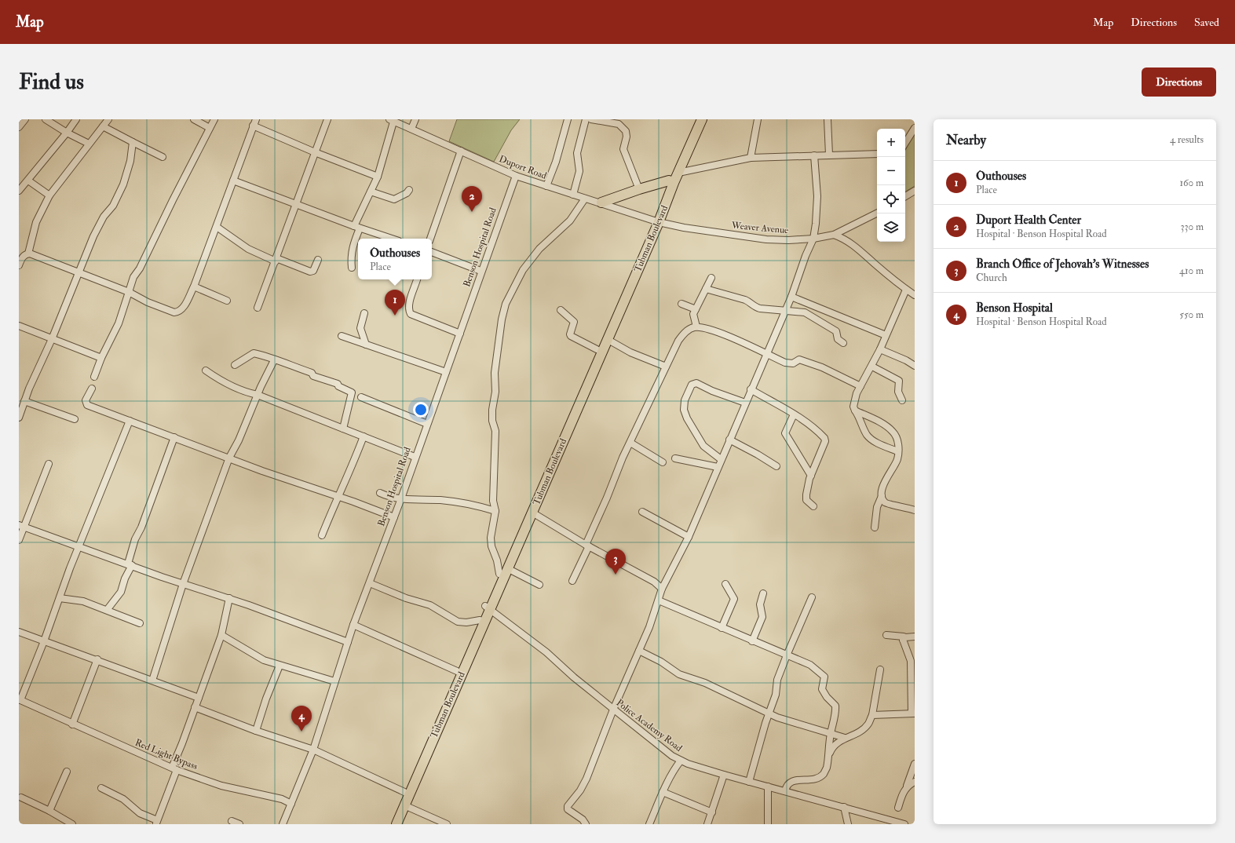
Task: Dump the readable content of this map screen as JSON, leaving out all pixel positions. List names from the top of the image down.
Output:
{
  "streets": {
    "highway": ["Tubman Boulevard"],
    "street": [
      "Duport Road",
      "Weaver Avenue",
      "Benson Hospital Road",
      "Police Academy Road",
      "Red Light Bypass"
    ]
  },
  "crossings": [
    ["Duport Road", "Weaver Avenue"],
    ["Duport Road", "Tubman Boulevard"],
    ["Duport Road", "Benson Hospital Road"],
    ["Weaver Avenue", "Tubman Boulevard"],
    ["Tubman Boulevard", "Police Academy Road"],
    ["Benson Hospital Road", "Red Light Bypass"]
  ],
  "page": {
    "header": "Map",
    "nav": ["Map", "Directions", "Saved"],
    "buttons": "Directions",
    "title": "Find us",
    "heading": ["Nearby", "4 results"],
    "map_buttons": ["+", "−"],
    "list": [
      {
        "mark": "1",
        "name": "Outhouses",
        "note": "Place",
        "value": "160 m"
      },
      {
        "mark": "2",
        "name": "Duport Health Center",
        "note": "Hospital · Benson Hospital Road",
        "value": "330 m"
      },
      {
        "mark": "3",
        "name": "Branch Office of Jehovah's Witnesses",
        "note": "Church",
        "value": "410 m"
      },
      {
        "mark": "4",
        "name": "Benson Hospital",
        "note": "Hospital · Benson Hospital Road",
        "value": "550 m"
      }
    ],
    "pins": [
      "2",
      "1",
      "3",
      "4"
    ],
    "popup": ["Outhouses", "Place"]
  }
}
